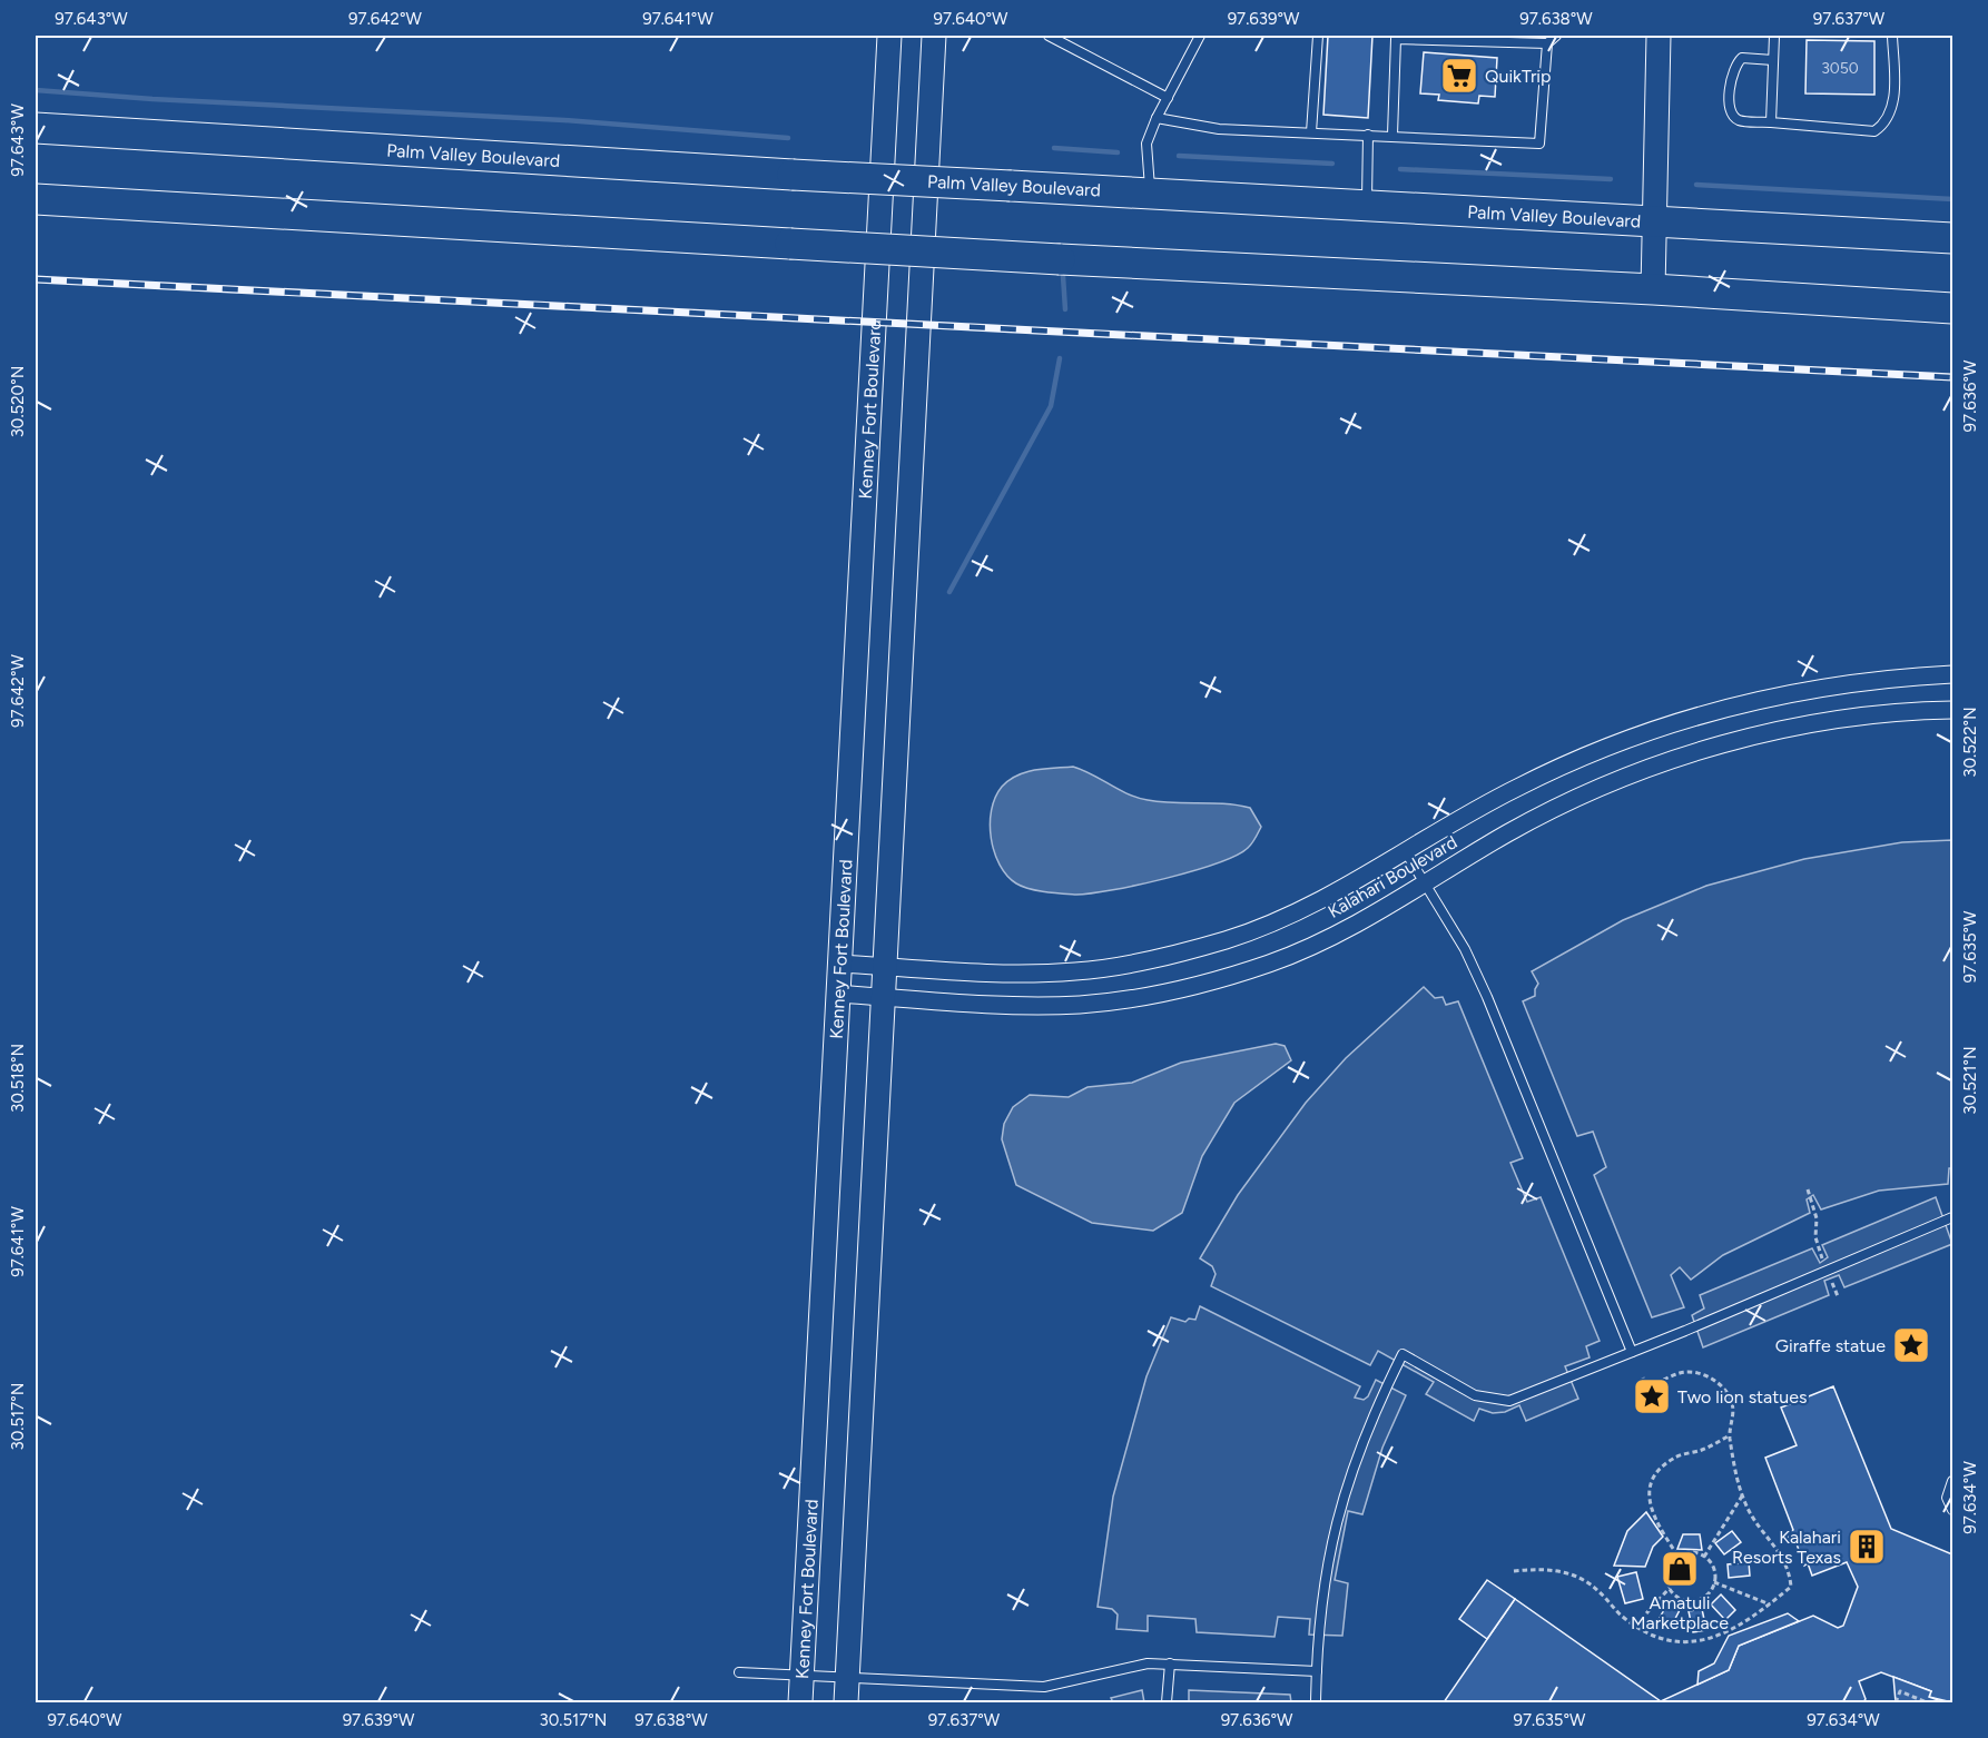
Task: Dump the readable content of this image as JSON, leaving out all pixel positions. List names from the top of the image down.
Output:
{
  "streets": {
    "highway": ["Palm Valley Boulevard"],
    "main road": ["Kenney Fort Boulevard"],
    "street": ["Kalahari Boulevard"]
  },
  "crossings": [
    ["Kenney Fort Boulevard", "Kalahari Boulevard"]
  ],
  "places": {
    "supermarket": ["QuikTrip"],
    "place": ["Giraffe statue", "Two lion statues"],
    "building": ["Kalahari Resorts Texas"],
    "shop": ["Amatuli Marketplace"]
  },
  "house_numbers": ["3050"],
  "coordinates": [
    "97.643°W",
    "97.642°W",
    "97.641°W",
    "97.640°W",
    "97.639°W",
    "97.638°W",
    "97.637°W",
    "97.636°W",
    "30.520°N",
    "30.522°N",
    "97.635°W",
    "30.518°N",
    "30.521°N",
    "30.517°N",
    "97.634°W"
  ]
}
